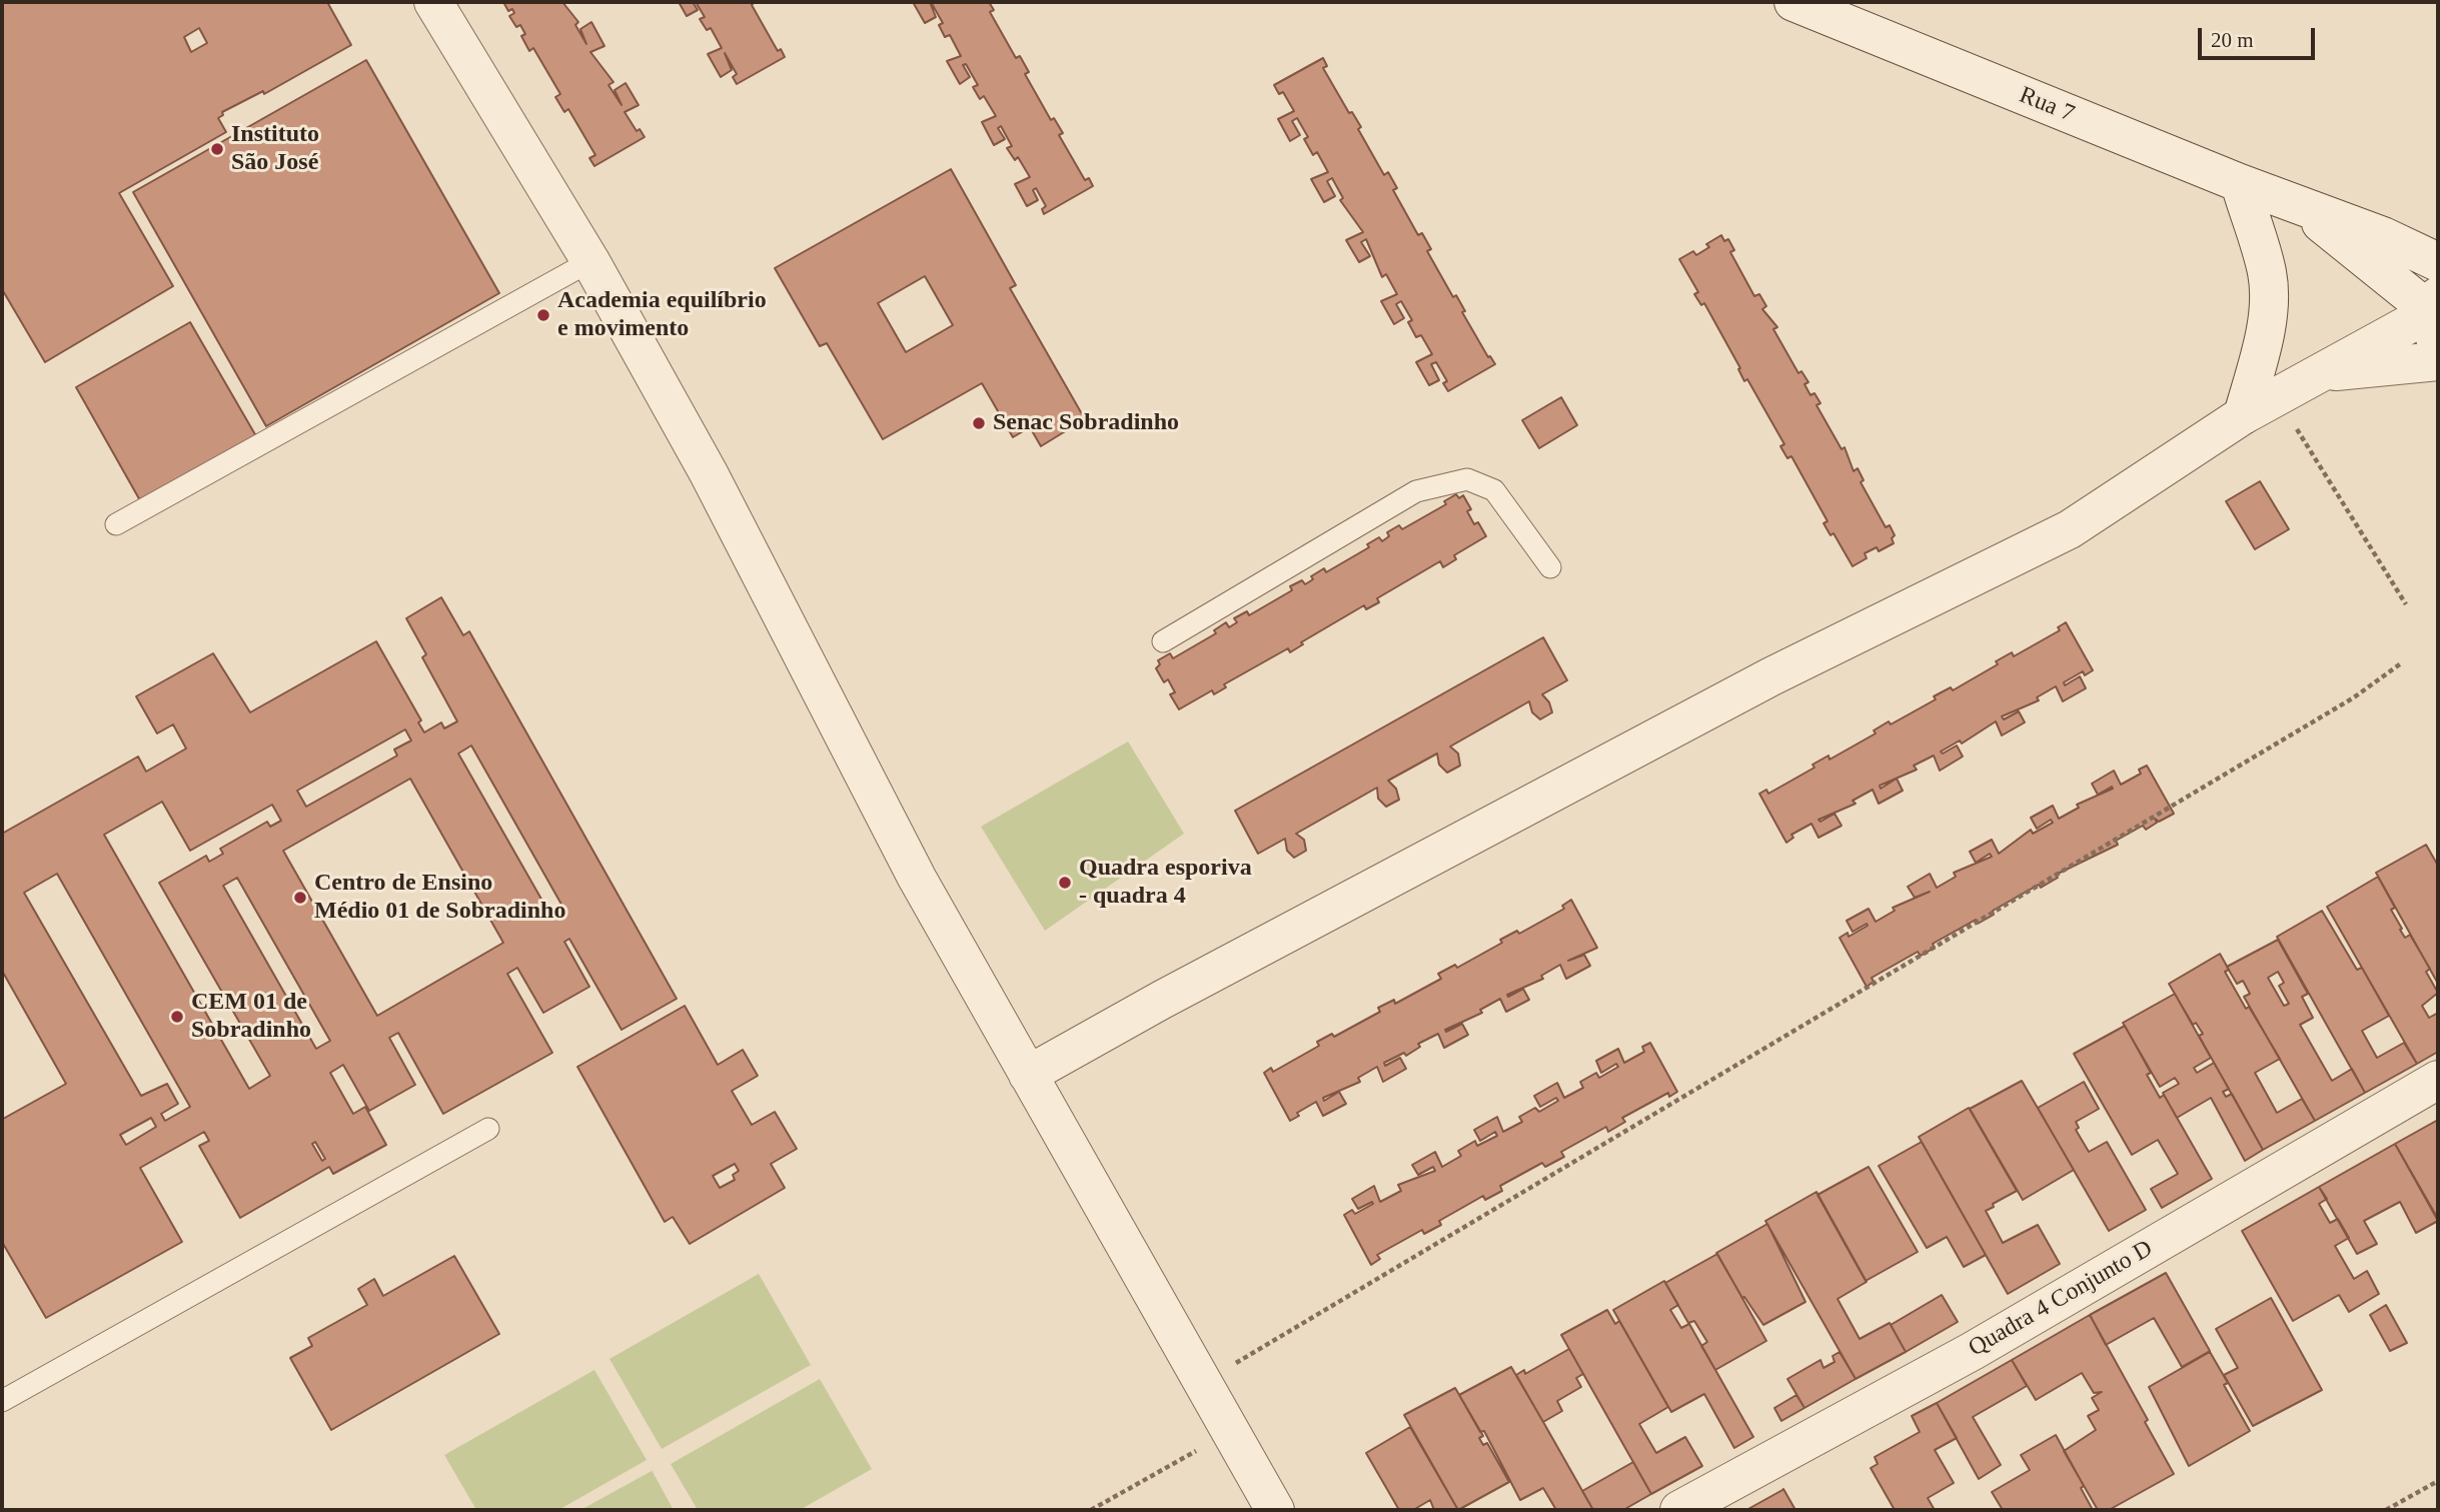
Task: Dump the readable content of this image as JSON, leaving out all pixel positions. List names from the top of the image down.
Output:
{
  "streets": {
    "street": ["Rua 7", "Quadra 4 Conjunto D"]
  },
  "places": [
    "Instituto São José",
    "Academia equilíbrio e movimento",
    "Senac Sobradinho",
    "Quadra esporiva - quadra 4",
    "Centro de Ensino Médio 01 de Sobradinho",
    "CEM 01 de Sobradinho"
  ],
  "scale_bar": "20 m"
}
